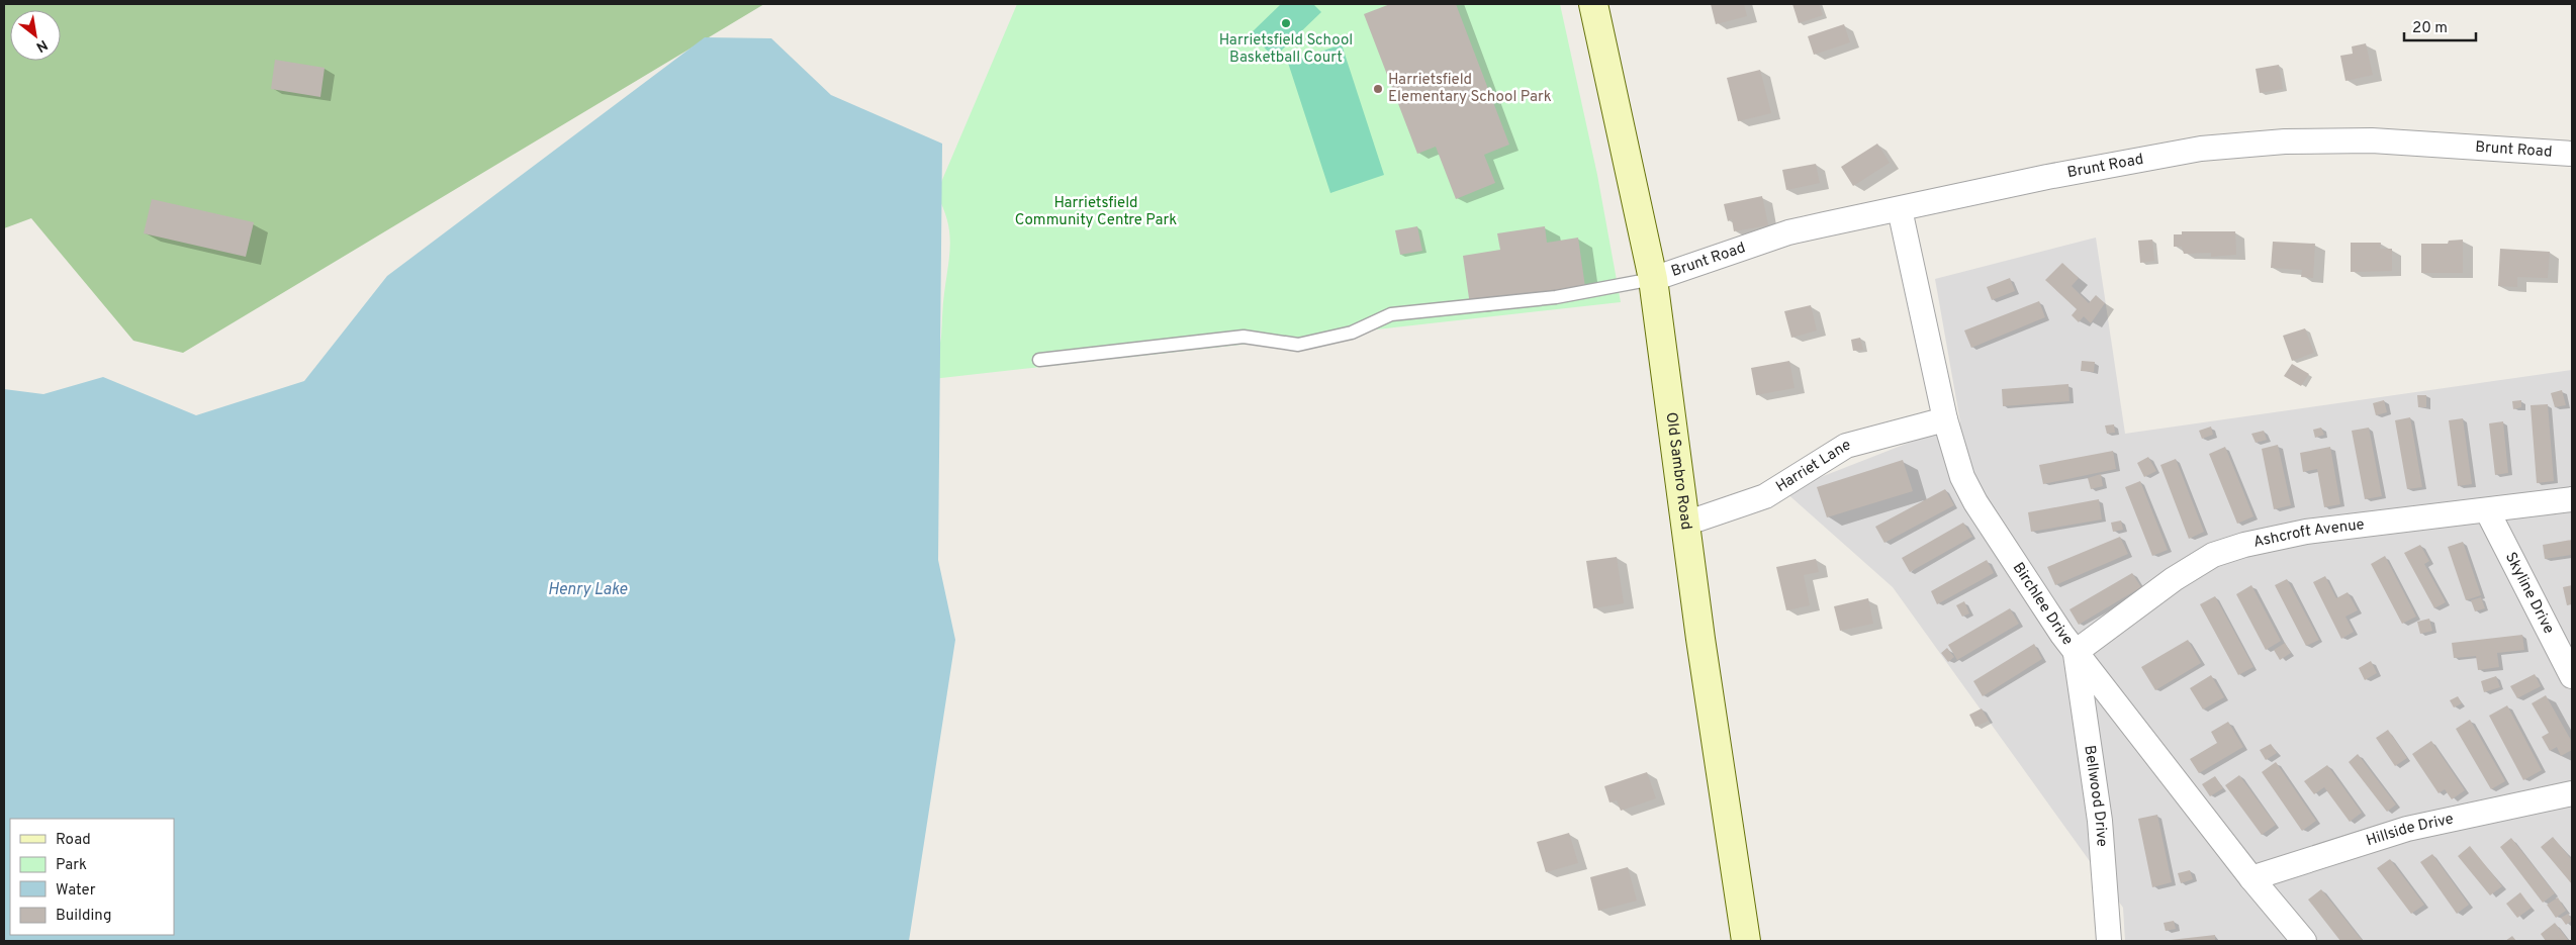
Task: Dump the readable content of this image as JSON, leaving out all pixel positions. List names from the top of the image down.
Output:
{
  "streets": {
    "main road": ["Old Sambro Road"],
    "street": [
      "Brunt Road",
      "Harriet Lane",
      "Ashcroft Avenue",
      "Skyline Drive",
      "Birchlee Drive",
      "Bellwood Drive",
      "Hillside Drive"
    ]
  },
  "crossings": [
    ["Brunt Road", "Old Sambro Road"],
    ["Brunt Road", "Birchlee Drive"],
    ["Harriet Lane", "Old Sambro Road"],
    ["Harriet Lane", "Birchlee Drive"],
    ["Ashcroft Avenue", "Skyline Drive"],
    ["Ashcroft Avenue", "Birchlee Drive"],
    ["Ashcroft Avenue", "Bellwood Drive"],
    ["Birchlee Drive", "Bellwood Drive"],
    ["Birchlee Drive", "Hillside Drive"]
  ],
  "water": ["Henry Lake"],
  "parks": ["Harrietsfield Community Centre Park"],
  "places": ["Harrietsfield School Basketball Court", "Harrietsfield Elementary School Park"],
  "legend": [
    "Road",
    "Park",
    "Water",
    "Building"
  ],
  "scale_bar": "20 m",
  "north": "bottom right"
}
